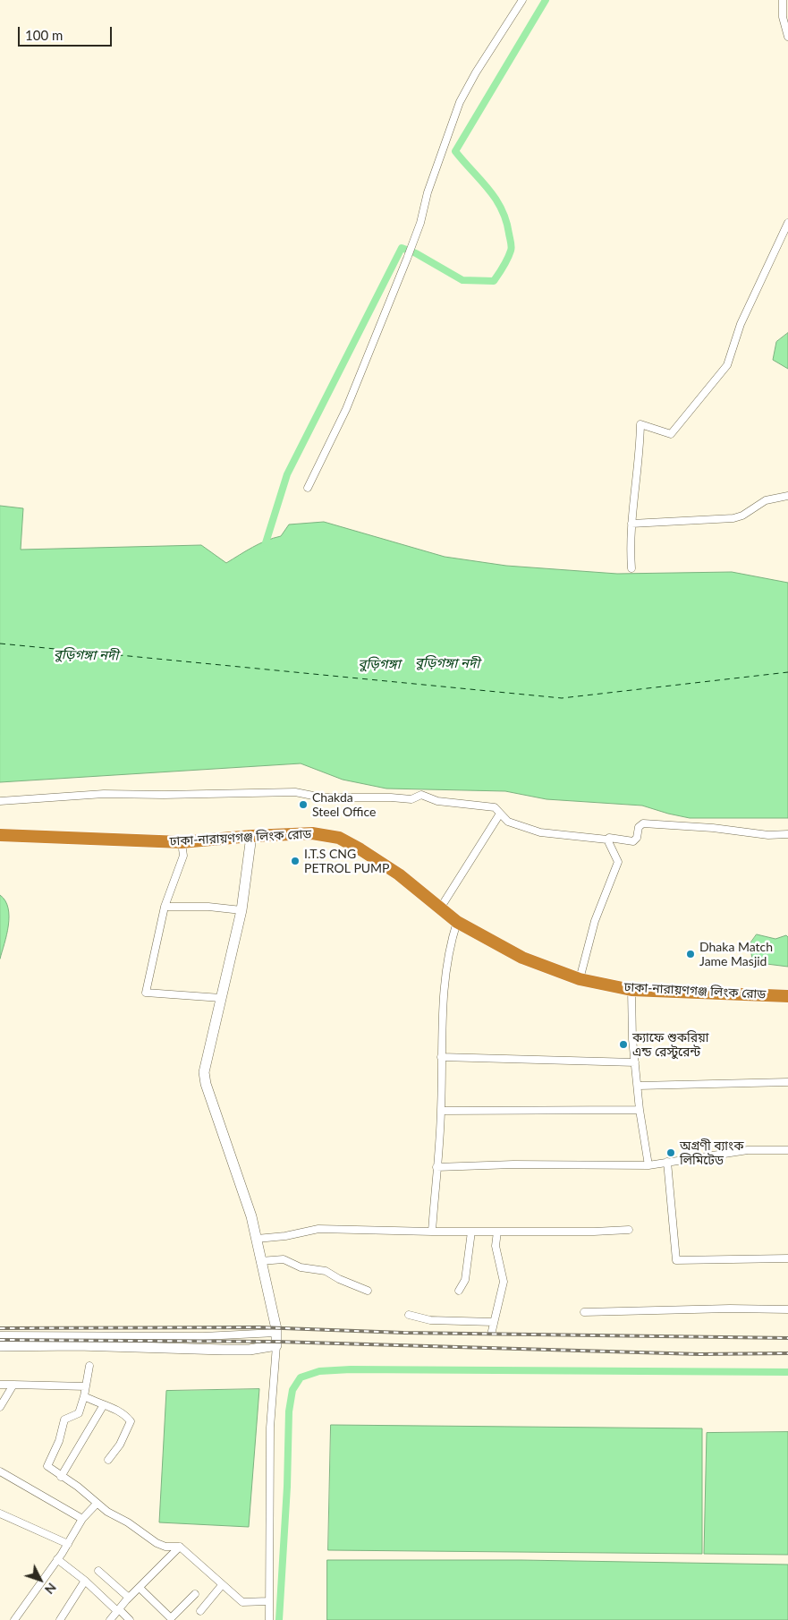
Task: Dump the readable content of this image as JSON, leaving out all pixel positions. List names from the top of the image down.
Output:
{
  "streets": {
    "highway": ["ঢাকা-নারায়ণগঞ্জ লিংক রোড"]
  },
  "water": ["বুড়িগঙ্গা নদী", "বুড়িগঙ্গা"],
  "places": [
    "Chakda Steel Office",
    "I.T.S CNG PETROL PUMP",
    "Dhaka Match Jame Masjid",
    "ক্যাফে শুকরিয়া এন্ড রেস্টুরেন্ট",
    "অগ্রণী ব্যাংক লিমিটেড"
  ],
  "scale_bar": "100 m",
  "north": "bottom right"
}
